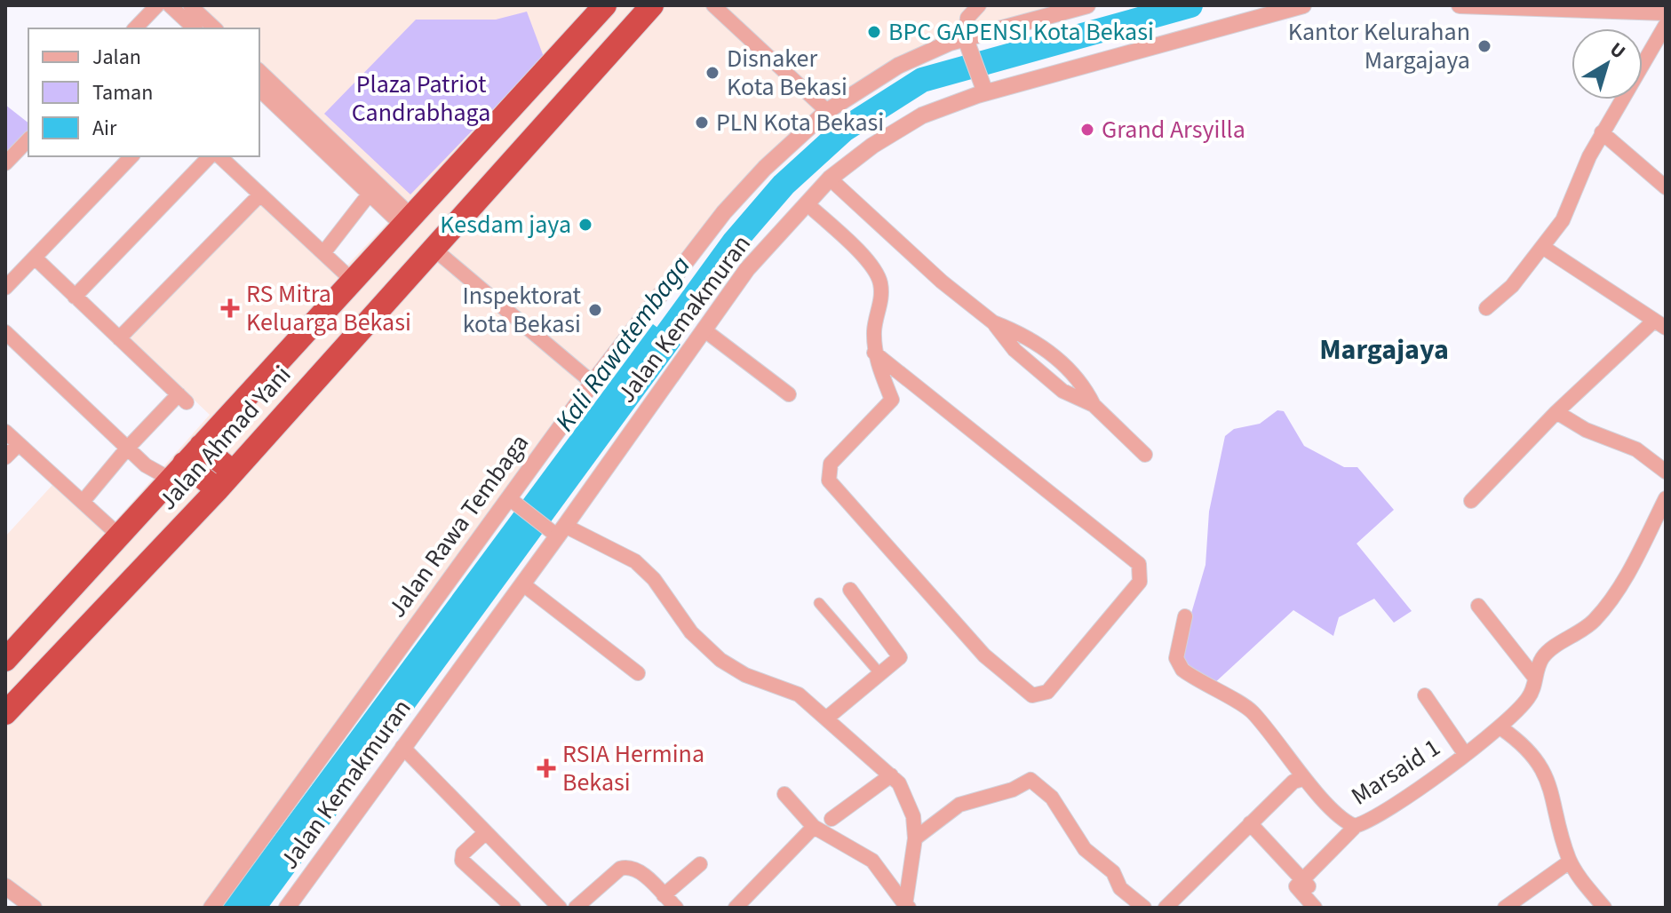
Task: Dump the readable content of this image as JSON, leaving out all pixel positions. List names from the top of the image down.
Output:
{
  "streets": {
    "highway": ["Jalan Ahmad Yani"],
    "street": ["Jalan Kemakmuran", "Jalan Rawa Tembaga", "Marsaid 1"]
  },
  "districts": ["Margajaya"],
  "water": ["Kali Rawatembaga"],
  "parks": ["Plaza Patriot Candrabhaga"],
  "places": {
    "other": [
      "BPC GAPENSI Kota Bekasi",
      "Kantor Kelurahan Margajaya",
      "Disnaker Kota Bekasi",
      "PLN Kota Bekasi",
      "Grand Arsyilla",
      "Kesdam jaya",
      "Inspektorat kota Bekasi"
    ],
    "health": ["RS Mitra Keluarga Bekasi", "RSIA Hermina Bekasi"]
  },
  "legend": ["Jalan", "Taman", "Air"],
  "north": "top right"
}
